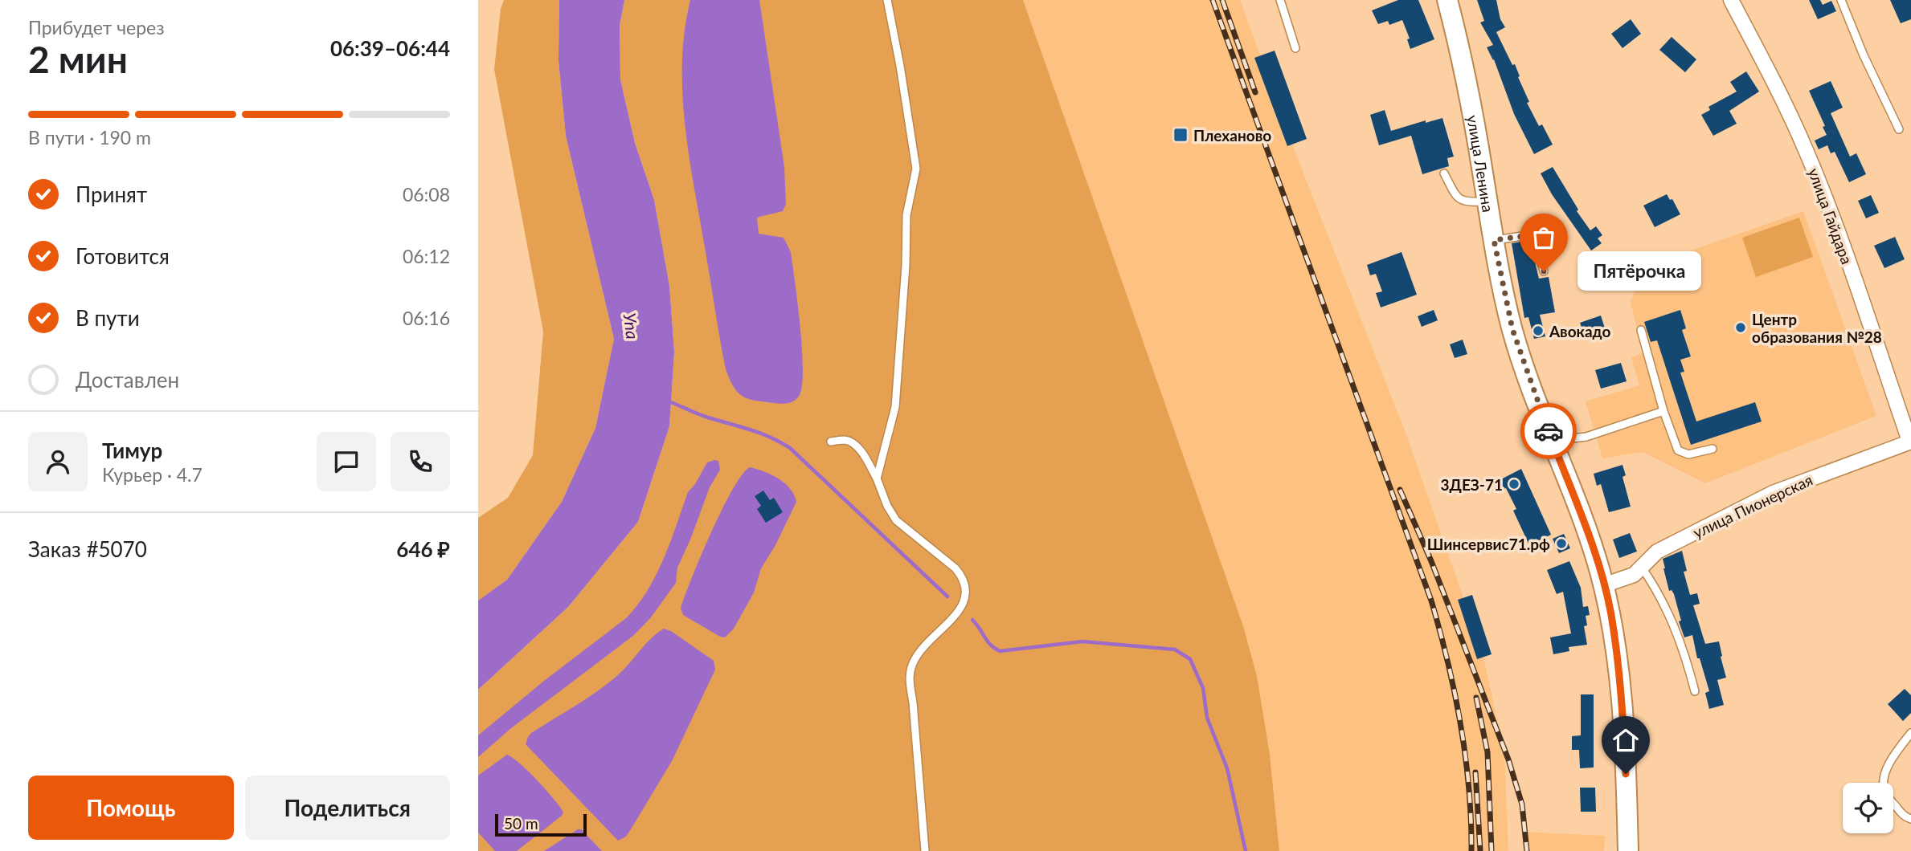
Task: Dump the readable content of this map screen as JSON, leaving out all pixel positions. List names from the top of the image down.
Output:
{
  "streets": {
    "main road": ["улица Ленина"],
    "street": ["улица Гайдара", "улица Пионерская"]
  },
  "crossings": [
    ["улица Ленина", "улица Пионерская"],
    ["улица Гайдара", "улица Пионерская"]
  ],
  "water": ["Упа"],
  "places": {
    "transit": ["Плеханово"],
    "other": [
      "Пятёрочка",
      "Центр образования №28",
      "Авокадо",
      "3ДЕЗ-71",
      "Шинсервис71.рф"
    ]
  },
  "scale_bar": "50 m",
  "page": {
    "heading": ["2 мин", "Прибудет через", "06:39–06:44"],
    "panel": [
      "Тимур",
      "Курьер · 4.7",
      "Заказ #5070",
      "646 ₽"
    ],
    "bar": "В пути · 190 m",
    "list": [
      ["Принят", "06:08"],
      ["Готовится", "06:12"],
      ["В пути", "06:16"],
      "Доставлен"
    ],
    "bubble": "Пятёрочка",
    "buttons": ["Помощь", "Поделиться"],
    "scale": "50 m"
  }
}
